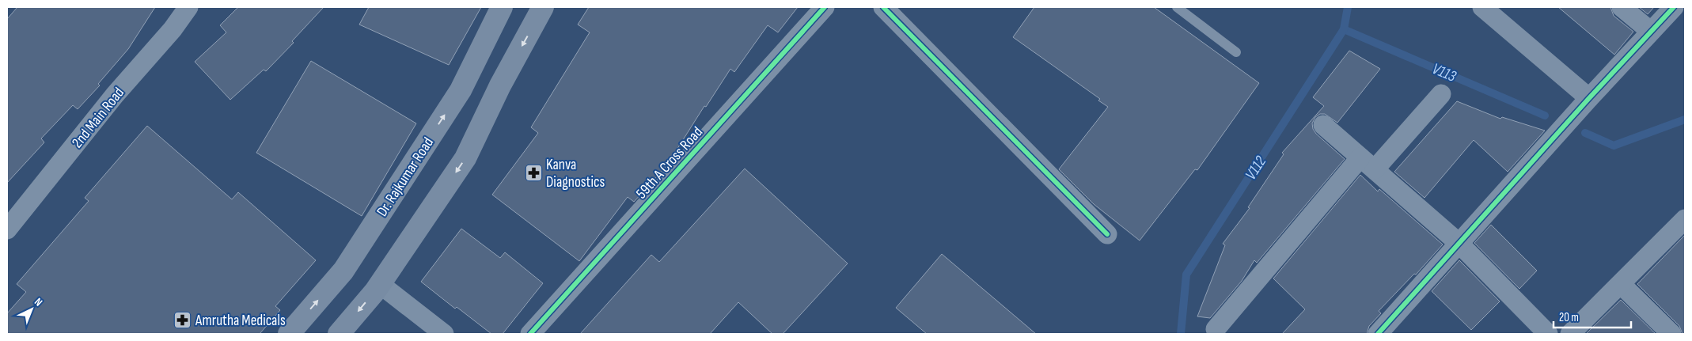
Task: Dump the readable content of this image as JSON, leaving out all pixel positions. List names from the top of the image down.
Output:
{
  "streets": {
    "main road": ["Dr. Rajkumar Road"],
    "street": ["2nd Main Road", "59th A Cross Road"]
  },
  "water": ["V113", "V112"],
  "places": {
    "pharmacy": ["Kanva Diagnostics", "Amrutha Medicals"]
  },
  "scale_bar": "20 m",
  "north": "top right"
}
